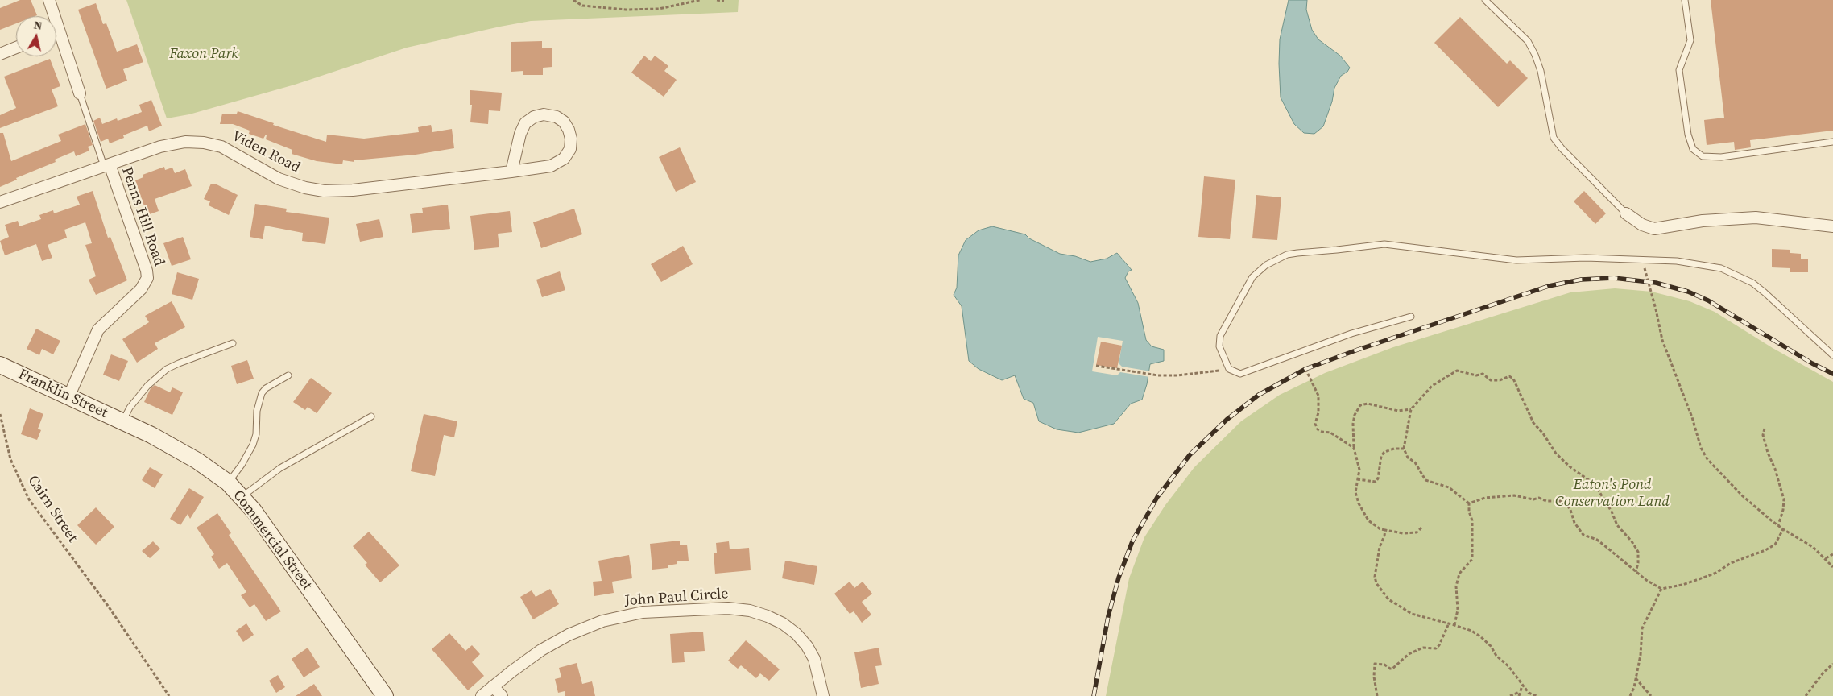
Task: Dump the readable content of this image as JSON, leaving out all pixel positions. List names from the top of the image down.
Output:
{
  "streets": {
    "main road": ["Franklin Street", "Commercial Street"],
    "street": ["Viden Road", "Penns Hill Road", "John Paul Circle"],
    "path": ["Cairn Street"]
  },
  "crossings": [
    ["Viden Road", "Penns Hill Road"],
    ["Penns Hill Road", "Franklin Street"],
    ["Franklin Street", "Commercial Street"]
  ],
  "parks": ["Faxon Park", "Eaton's Pond Conservation Land"],
  "north": "top"
}
